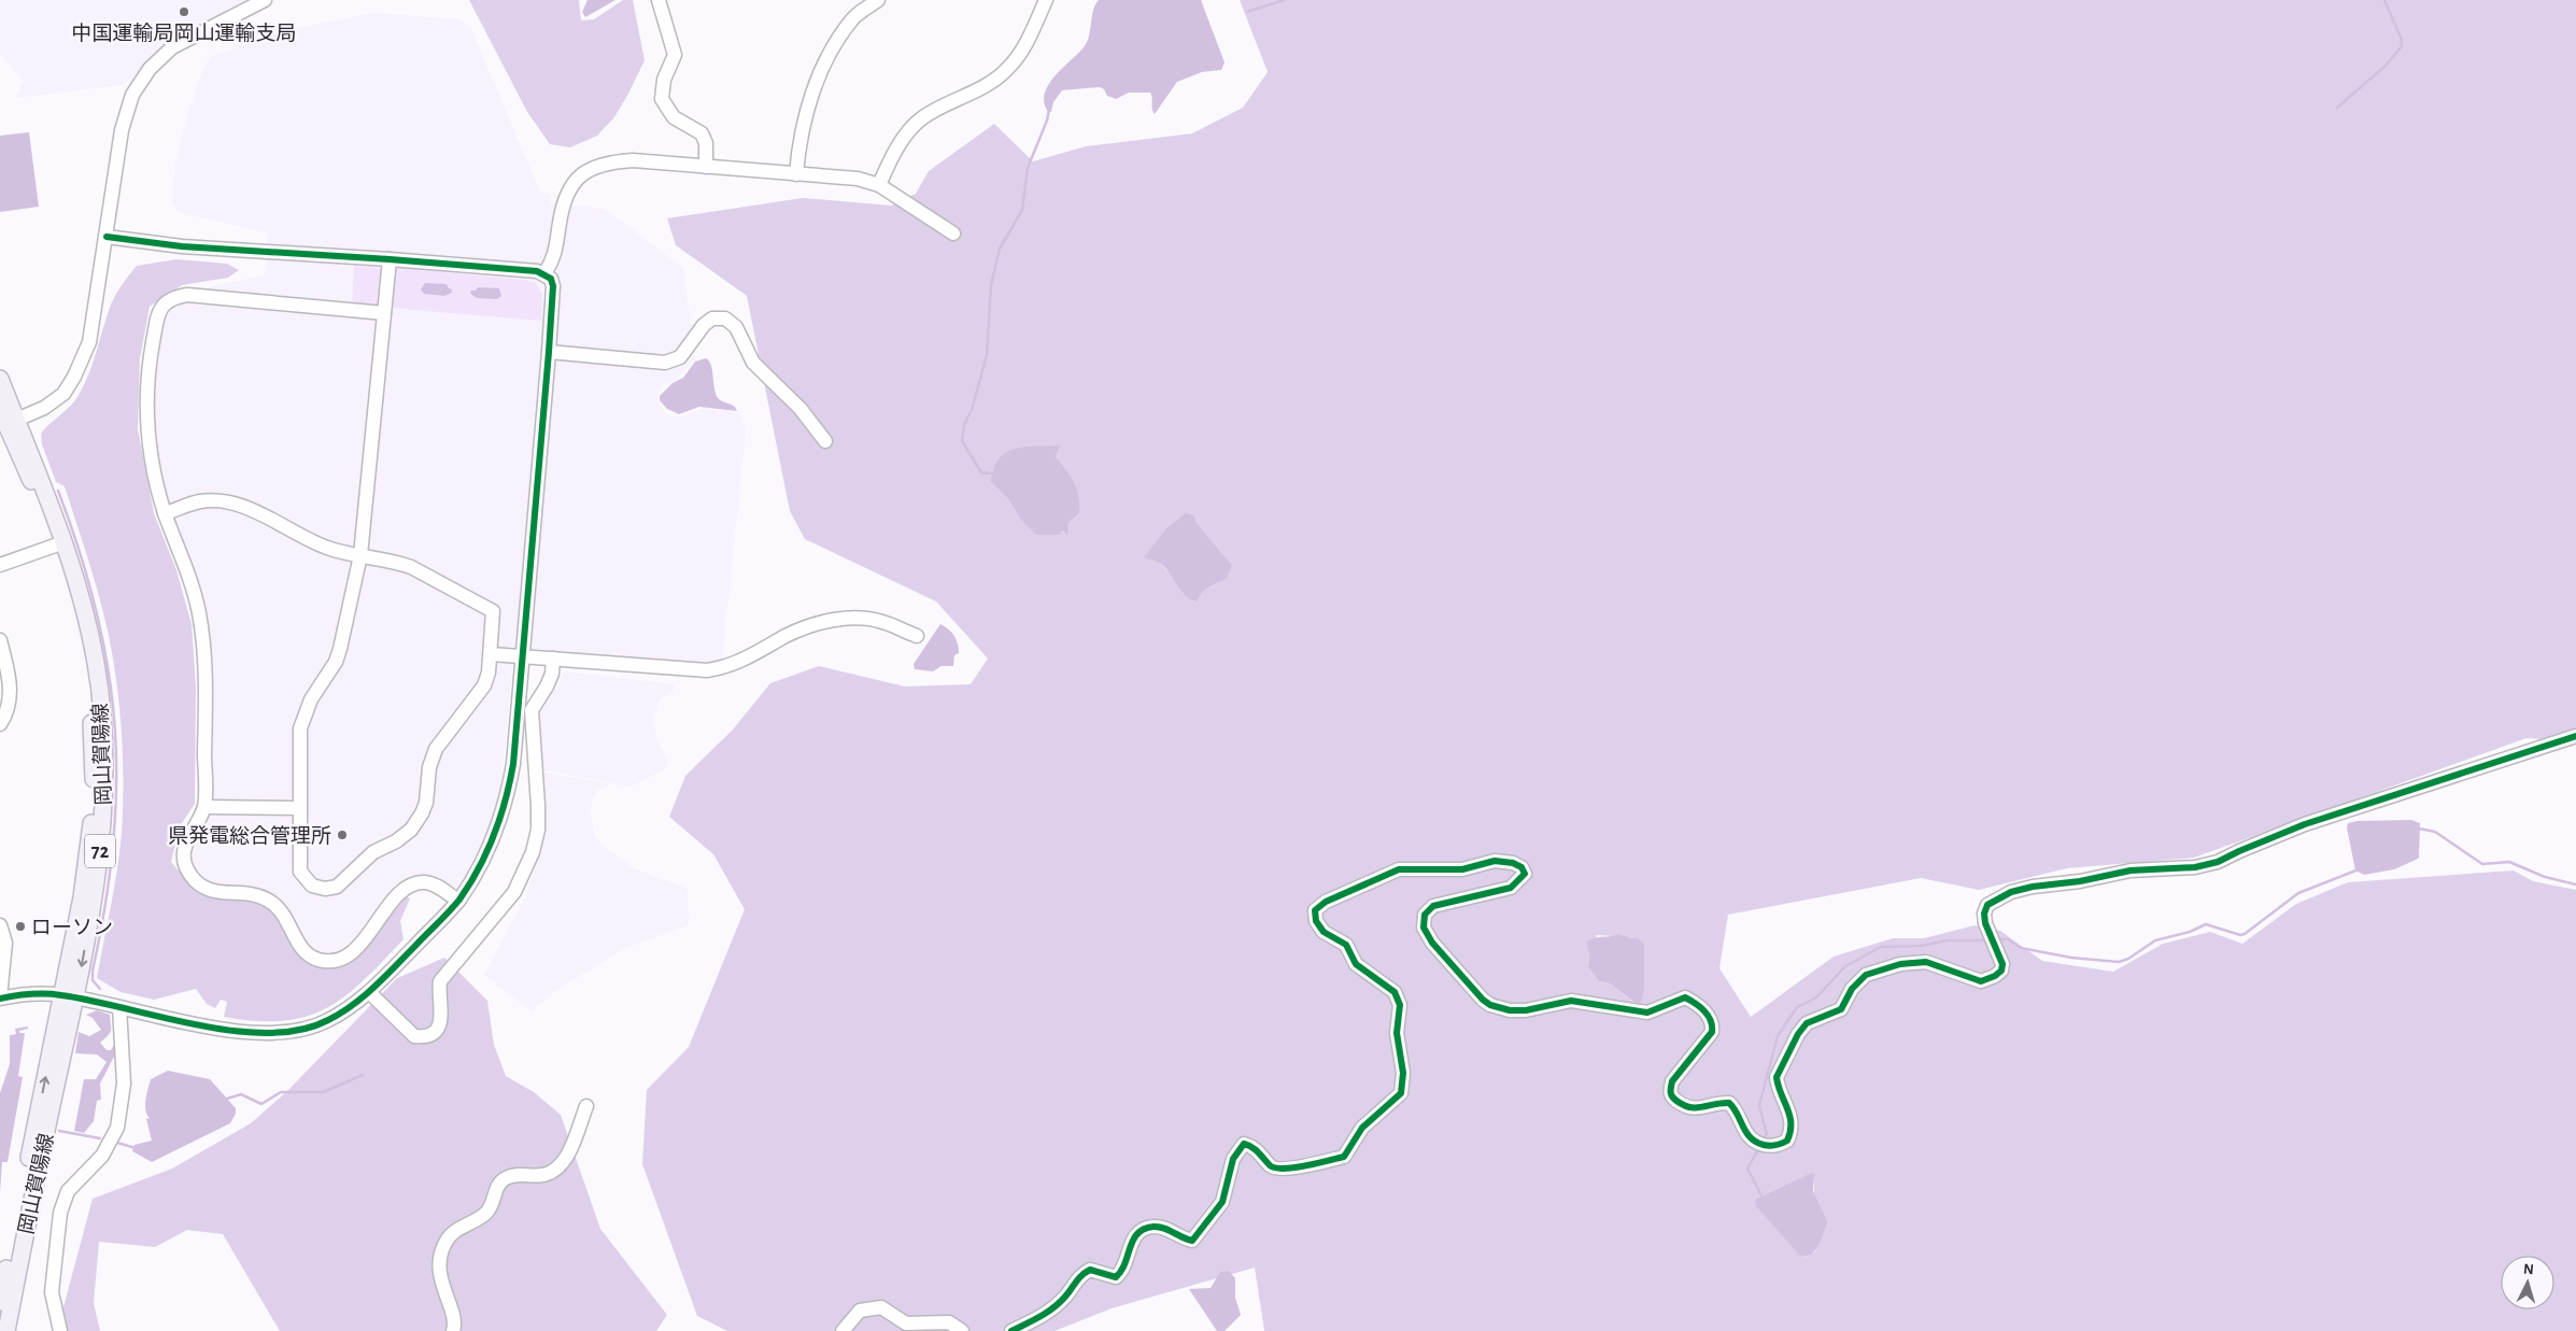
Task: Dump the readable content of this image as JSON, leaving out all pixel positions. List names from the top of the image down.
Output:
{
  "streets": {
    "main road": ["岡山賀陽線", "72"]
  },
  "places": ["中国運輸局岡山運輸支局", "県発電総合管理所", "ローソン"],
  "north": "top"
}
